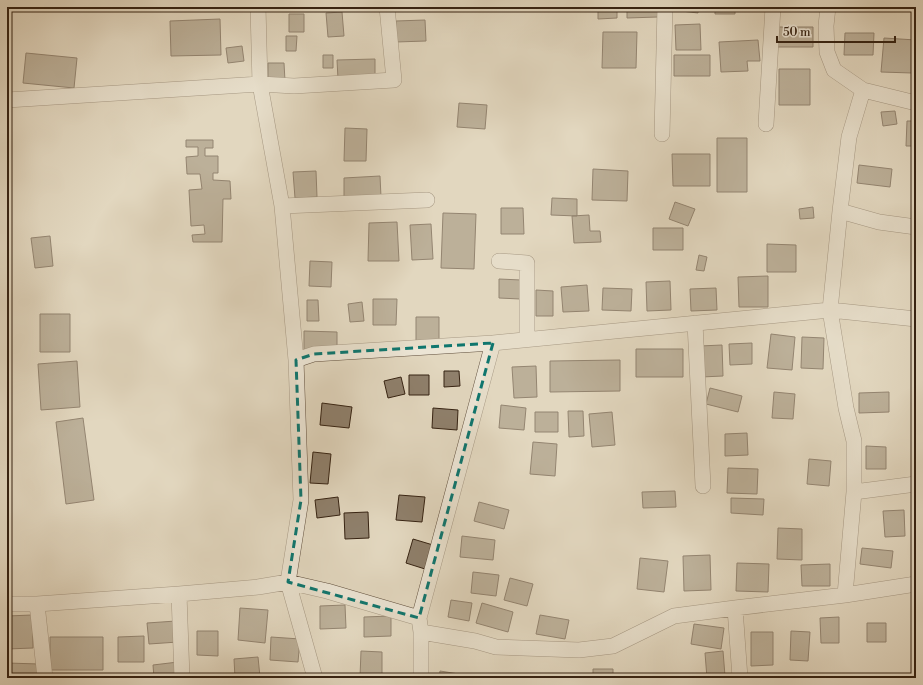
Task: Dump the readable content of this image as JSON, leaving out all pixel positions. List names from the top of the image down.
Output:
{
  "scale_bar": "50 m"
}
